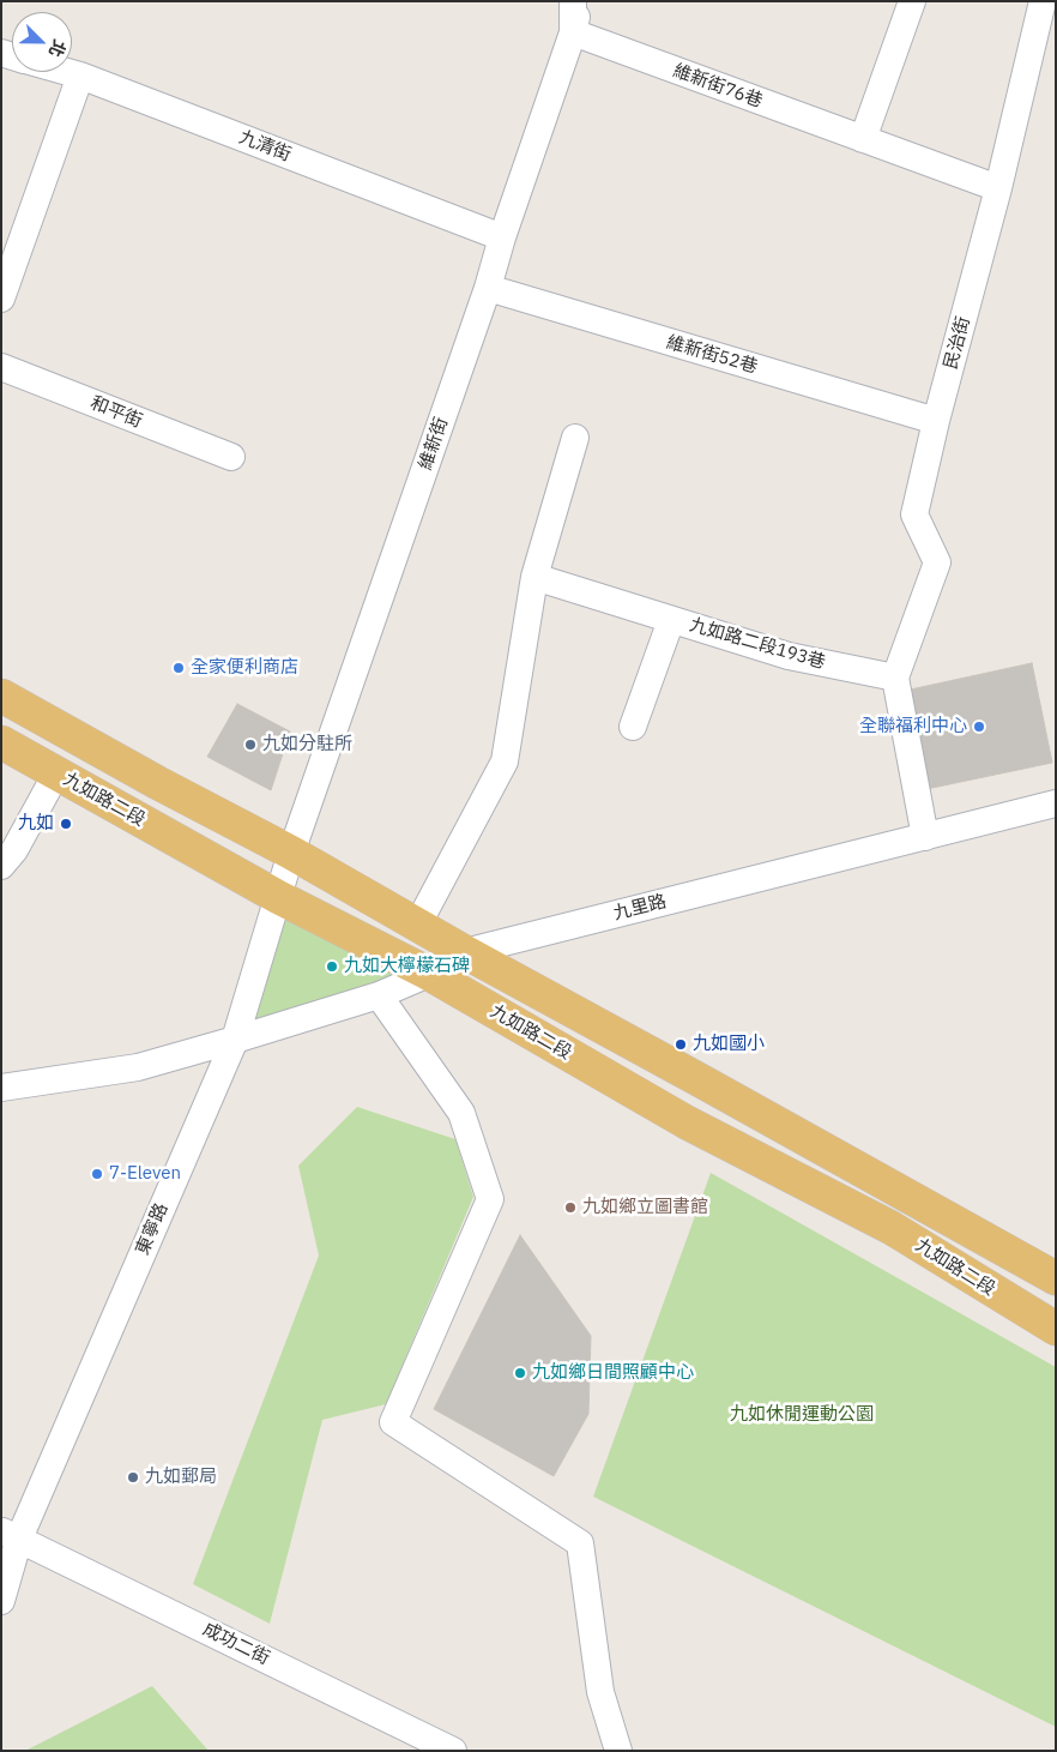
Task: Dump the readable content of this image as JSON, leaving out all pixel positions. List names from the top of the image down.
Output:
{
  "streets": {
    "main road": ["九如路二段"],
    "street": [
      "維新街76巷",
      "九清街",
      "民治街",
      "維新街52巷",
      "和平街",
      "維新街",
      "九如路二段193巷",
      "九里路",
      "東寧路",
      "成功二街"
    ]
  },
  "crossings": [
    ["維新街76巷", "民治街"],
    ["維新街76巷", "維新街"],
    ["九清街", "維新街"],
    ["民治街", "維新街52巷"],
    ["民治街", "九如路二段193巷"],
    ["維新街52巷", "維新街"],
    ["維新街", "九如路二段"],
    ["維新街", "東寧路"],
    ["九如路二段", "九里路"],
    ["九如路二段", "東寧路"],
    ["九里路", "東寧路"],
    ["東寧路", "成功二街"]
  ],
  "parks": ["九如休閒運動公園"],
  "places": [
    "全家便利商店",
    "全聯福利中心",
    "九如分駐所",
    "九如",
    "九如大檸檬石碑",
    "九如國小",
    "7-Eleven",
    "九如鄉立圖書館",
    "九如鄉日間照顧中心",
    "九如郵局"
  ],
  "north": "bottom right"
}
